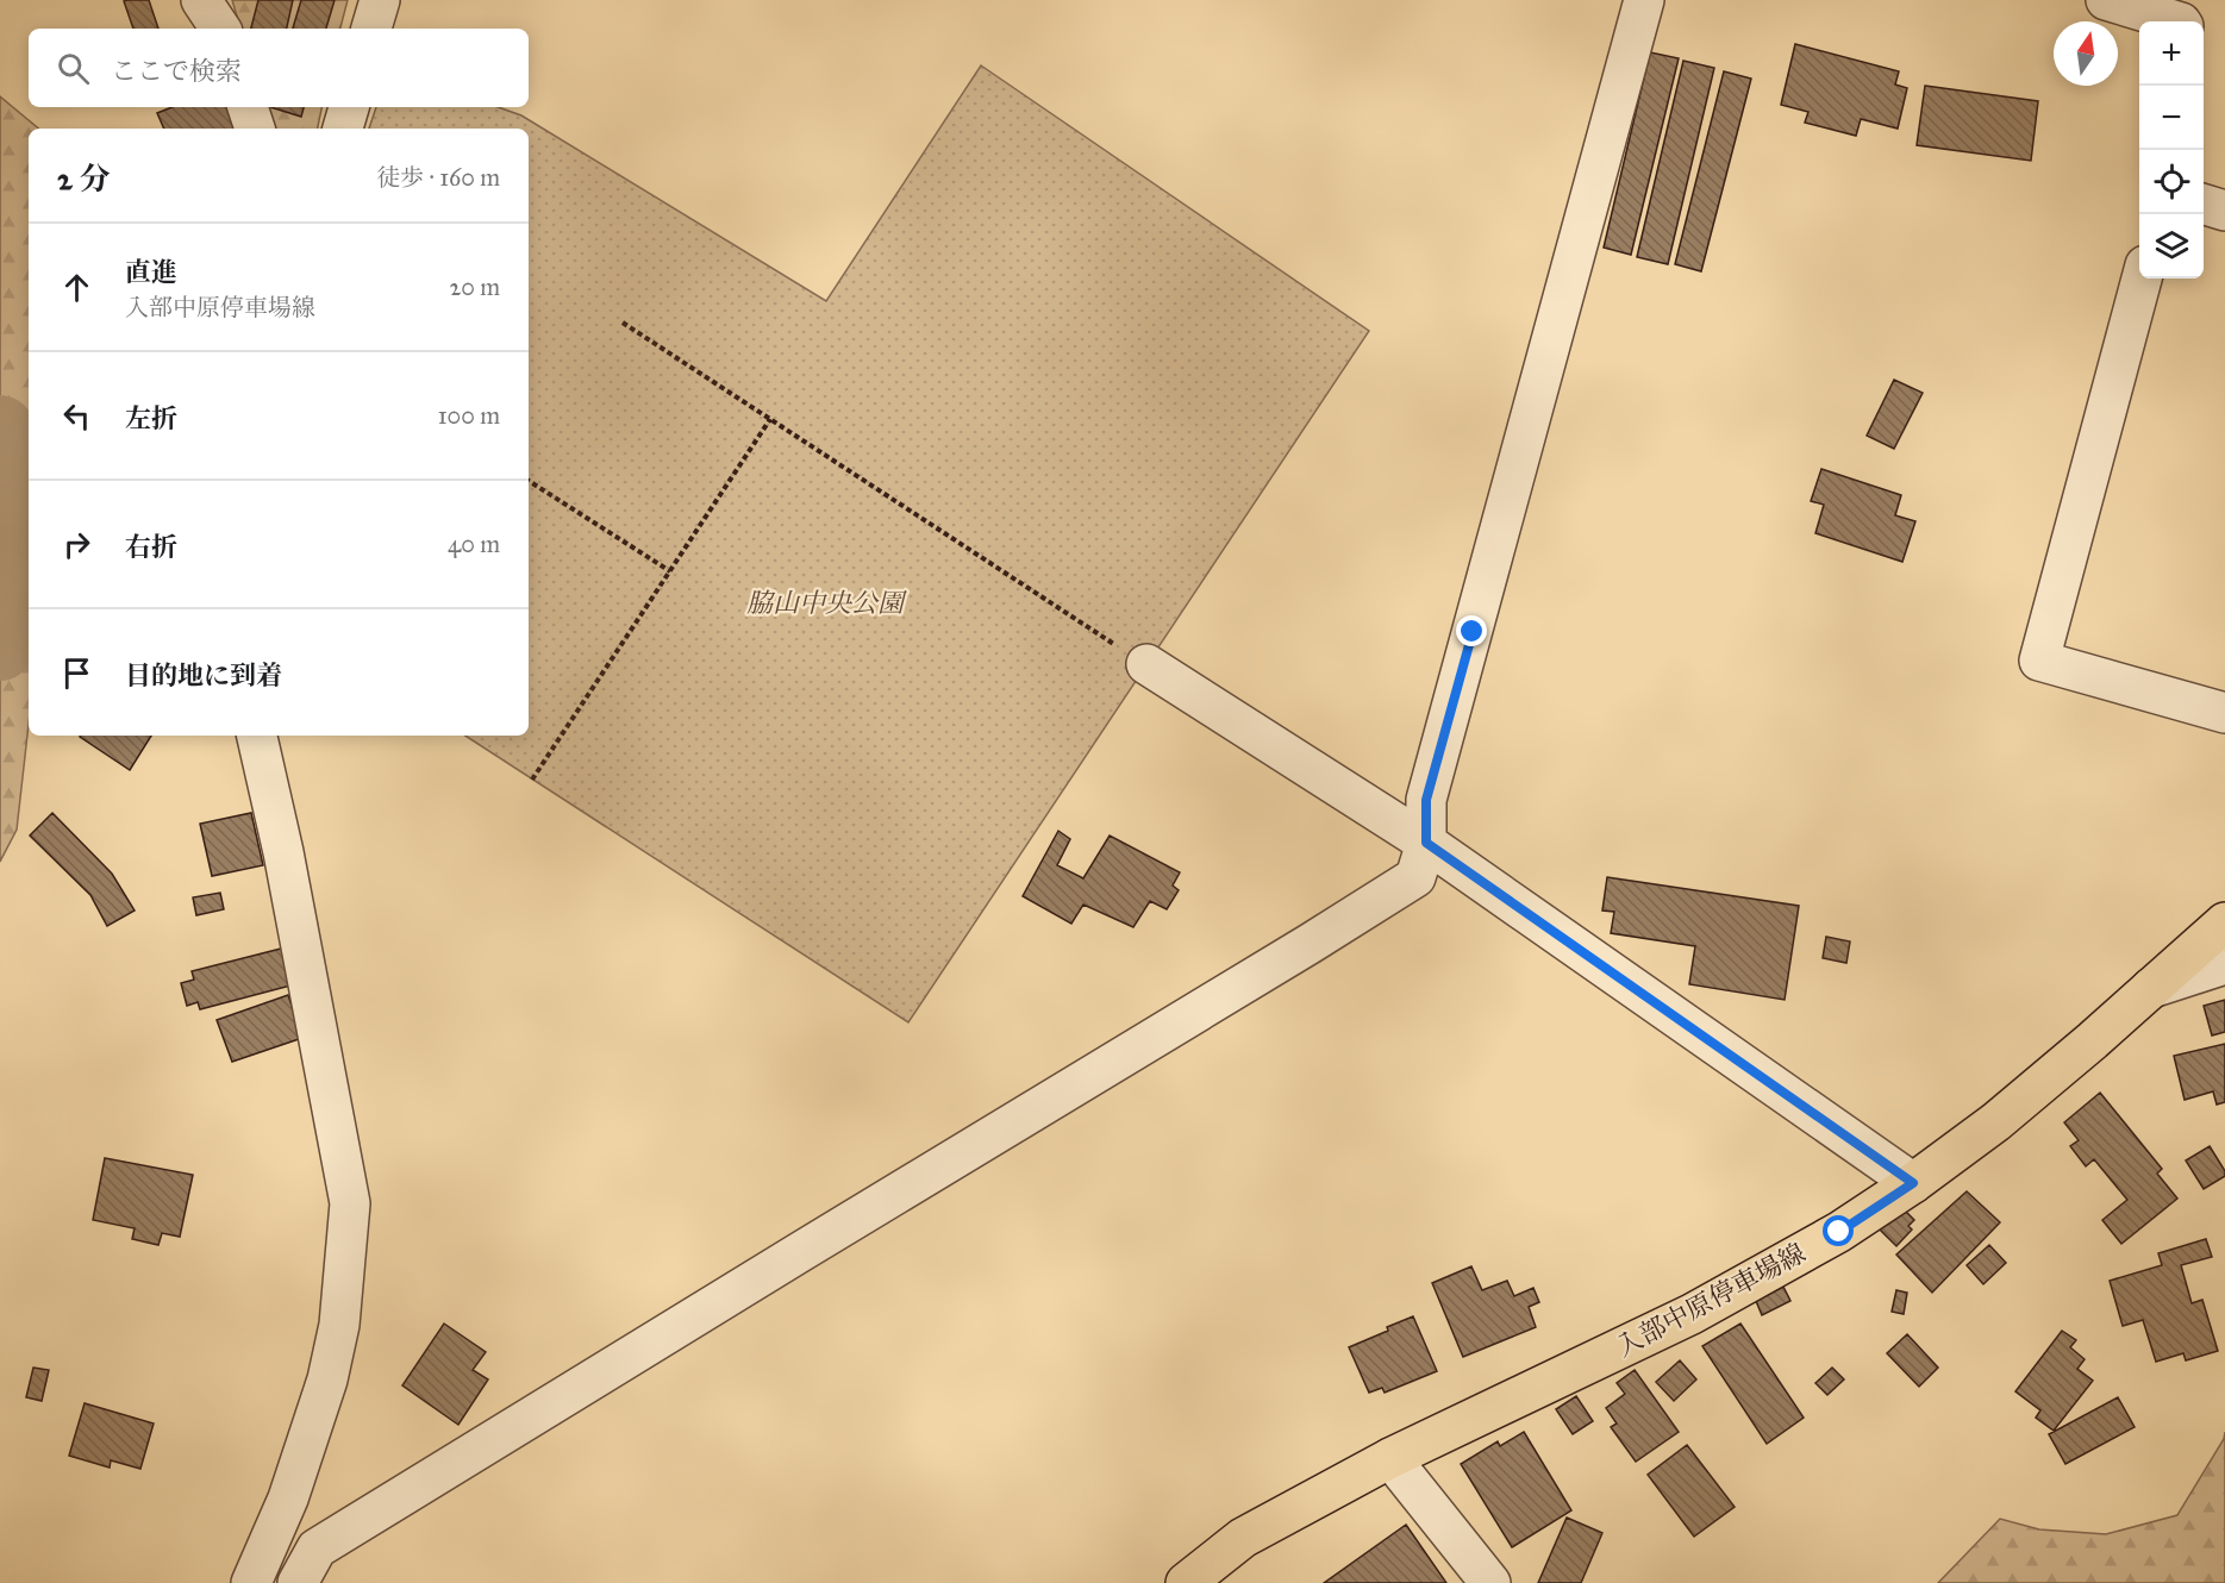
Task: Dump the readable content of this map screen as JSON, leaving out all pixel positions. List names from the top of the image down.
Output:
{
  "streets": {
    "main road": ["入部中原停車場線"]
  },
  "parks": ["脇山中央公園"],
  "north": "top",
  "page": {
    "map_buttons": ["+", "−"],
    "search": "ここで検索",
    "heading": ["2 分", "徒歩 · 160 m"],
    "list": [
      ["直進", "入部中原停車場線", "20 m"],
      ["左折", "100 m"],
      ["右折", "40 m"],
      "目的地に到着"
    ]
  }
}
